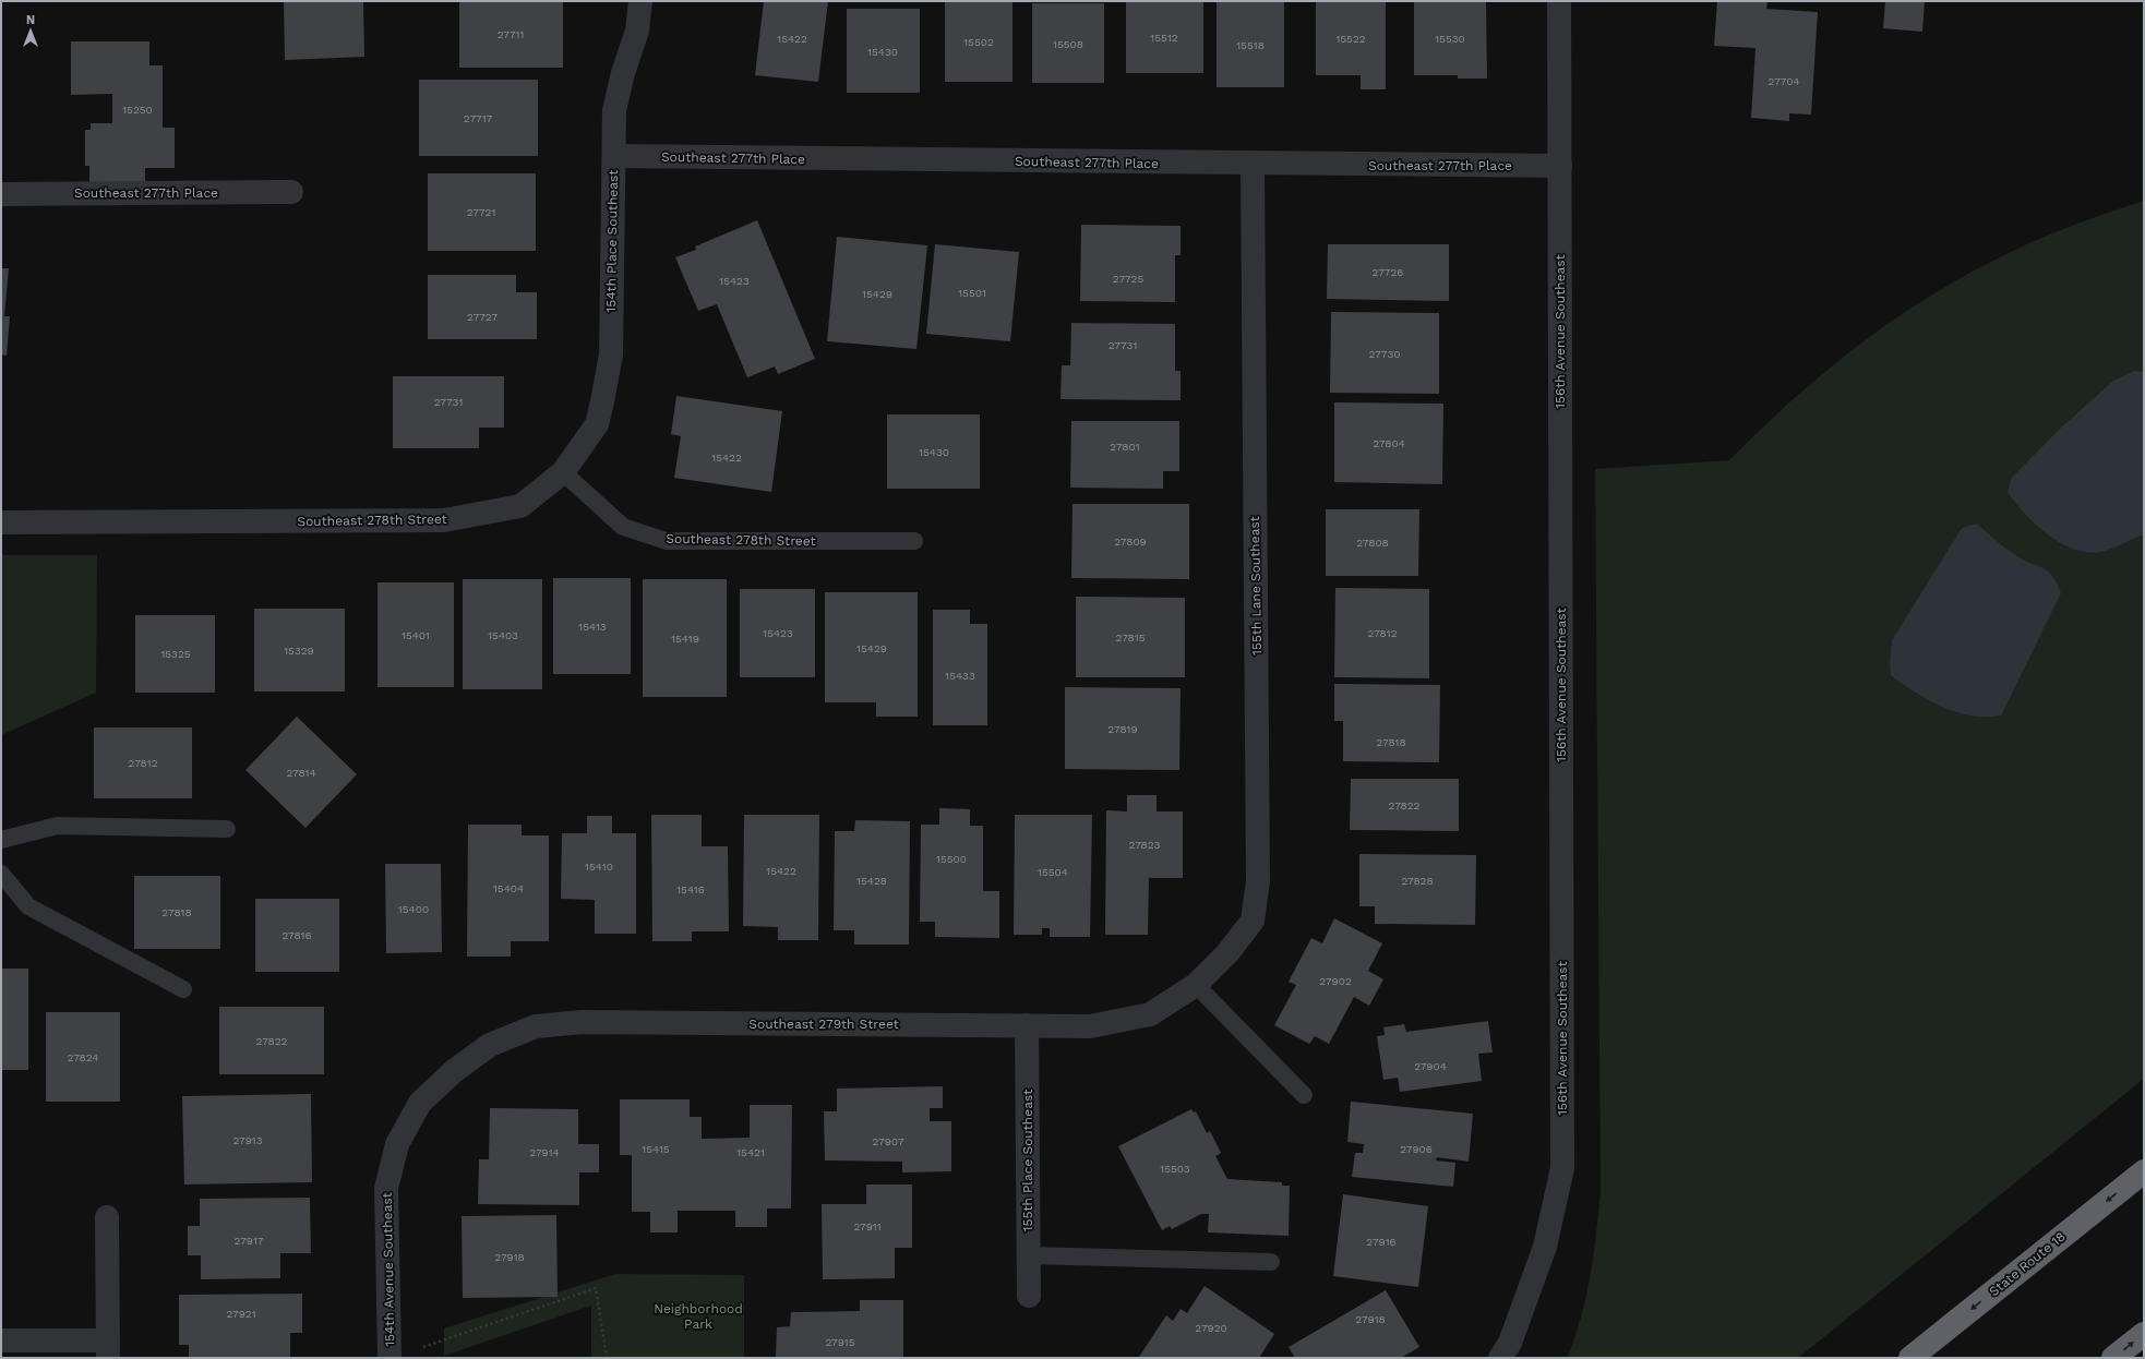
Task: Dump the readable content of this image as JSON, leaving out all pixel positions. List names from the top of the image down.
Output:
{
  "streets": {
    "highway": ["State Route 18"],
    "street": [
      "Southeast 277th Place",
      "154th Place Southeast",
      "156th Avenue Southeast",
      "Southeast 278th Street",
      "155th Lane Southeast",
      "Southeast 279th Street",
      "155th Place Southeast",
      "154th Avenue Southeast"
    ]
  },
  "crossings": [
    ["Southeast 277th Place", "154th Place Southeast"],
    ["Southeast 277th Place", "156th Avenue Southeast"],
    ["Southeast 277th Place", "155th Lane Southeast"],
    ["154th Place Southeast", "Southeast 278th Street"],
    ["155th Lane Southeast", "Southeast 279th Street"],
    ["Southeast 279th Street", "155th Place Southeast"],
    ["Southeast 279th Street", "154th Avenue Southeast"]
  ],
  "one_way": ["State Route 18"],
  "parks": ["Neighborhood Park"],
  "house_numbers": [
    "27711",
    "15512",
    "15422",
    "15522",
    "15530",
    "15502",
    "15508",
    "15518",
    "15430",
    "27704",
    "15250",
    "27717",
    "27721",
    "27726",
    "27725",
    "15423",
    "15501",
    "15429",
    "27727",
    "27731",
    "27730",
    "27731",
    "27804",
    "27801",
    "15430",
    "15422",
    "27809",
    "27808",
    "15413",
    "15423",
    "27812",
    "15401",
    "15403",
    "27815",
    "15419",
    "15429",
    "15329",
    "15325",
    "15433",
    "27819",
    "27818",
    "27812",
    "27814",
    "27822",
    "27823",
    "15500",
    "15410",
    "15422",
    "15504",
    "15428",
    "27828",
    "15404",
    "15416",
    "15400",
    "27818",
    "27816",
    "27902",
    "27822",
    "27824",
    "27904",
    "27913",
    "27907",
    "15415",
    "27906",
    "27914",
    "15421",
    "15503",
    "27911",
    "27917",
    "27916",
    "27918",
    "27921",
    "27918",
    "27920",
    "27915"
  ],
  "north": "top"
}
